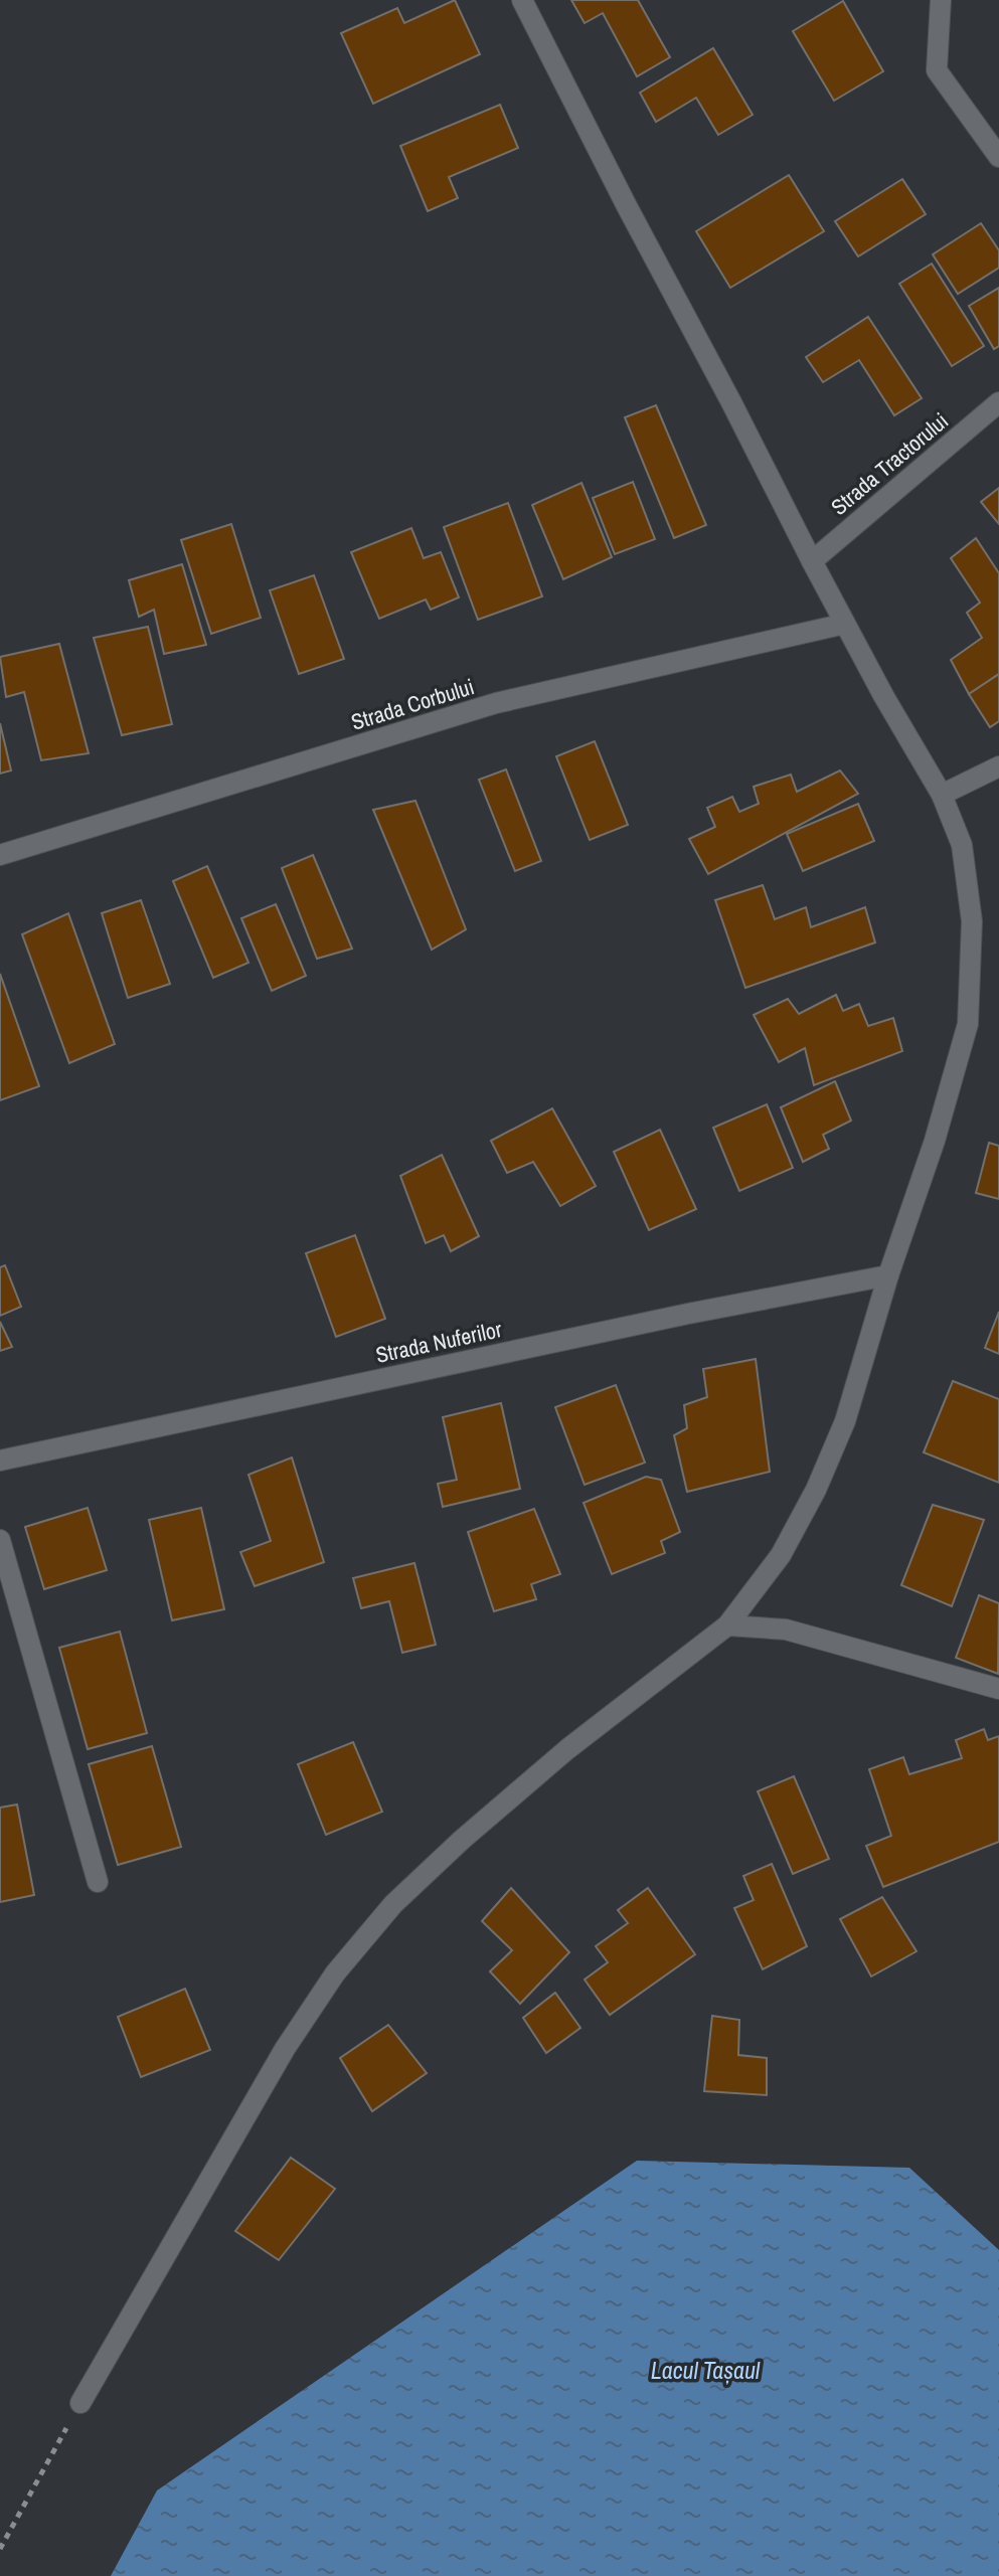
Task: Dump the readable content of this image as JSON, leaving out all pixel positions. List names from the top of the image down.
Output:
{
  "streets": {
    "street": ["Strada Tractorului", "Strada Corbului", "Strada Nuferilor"]
  },
  "water": ["Lacul Tașaul"]
}
